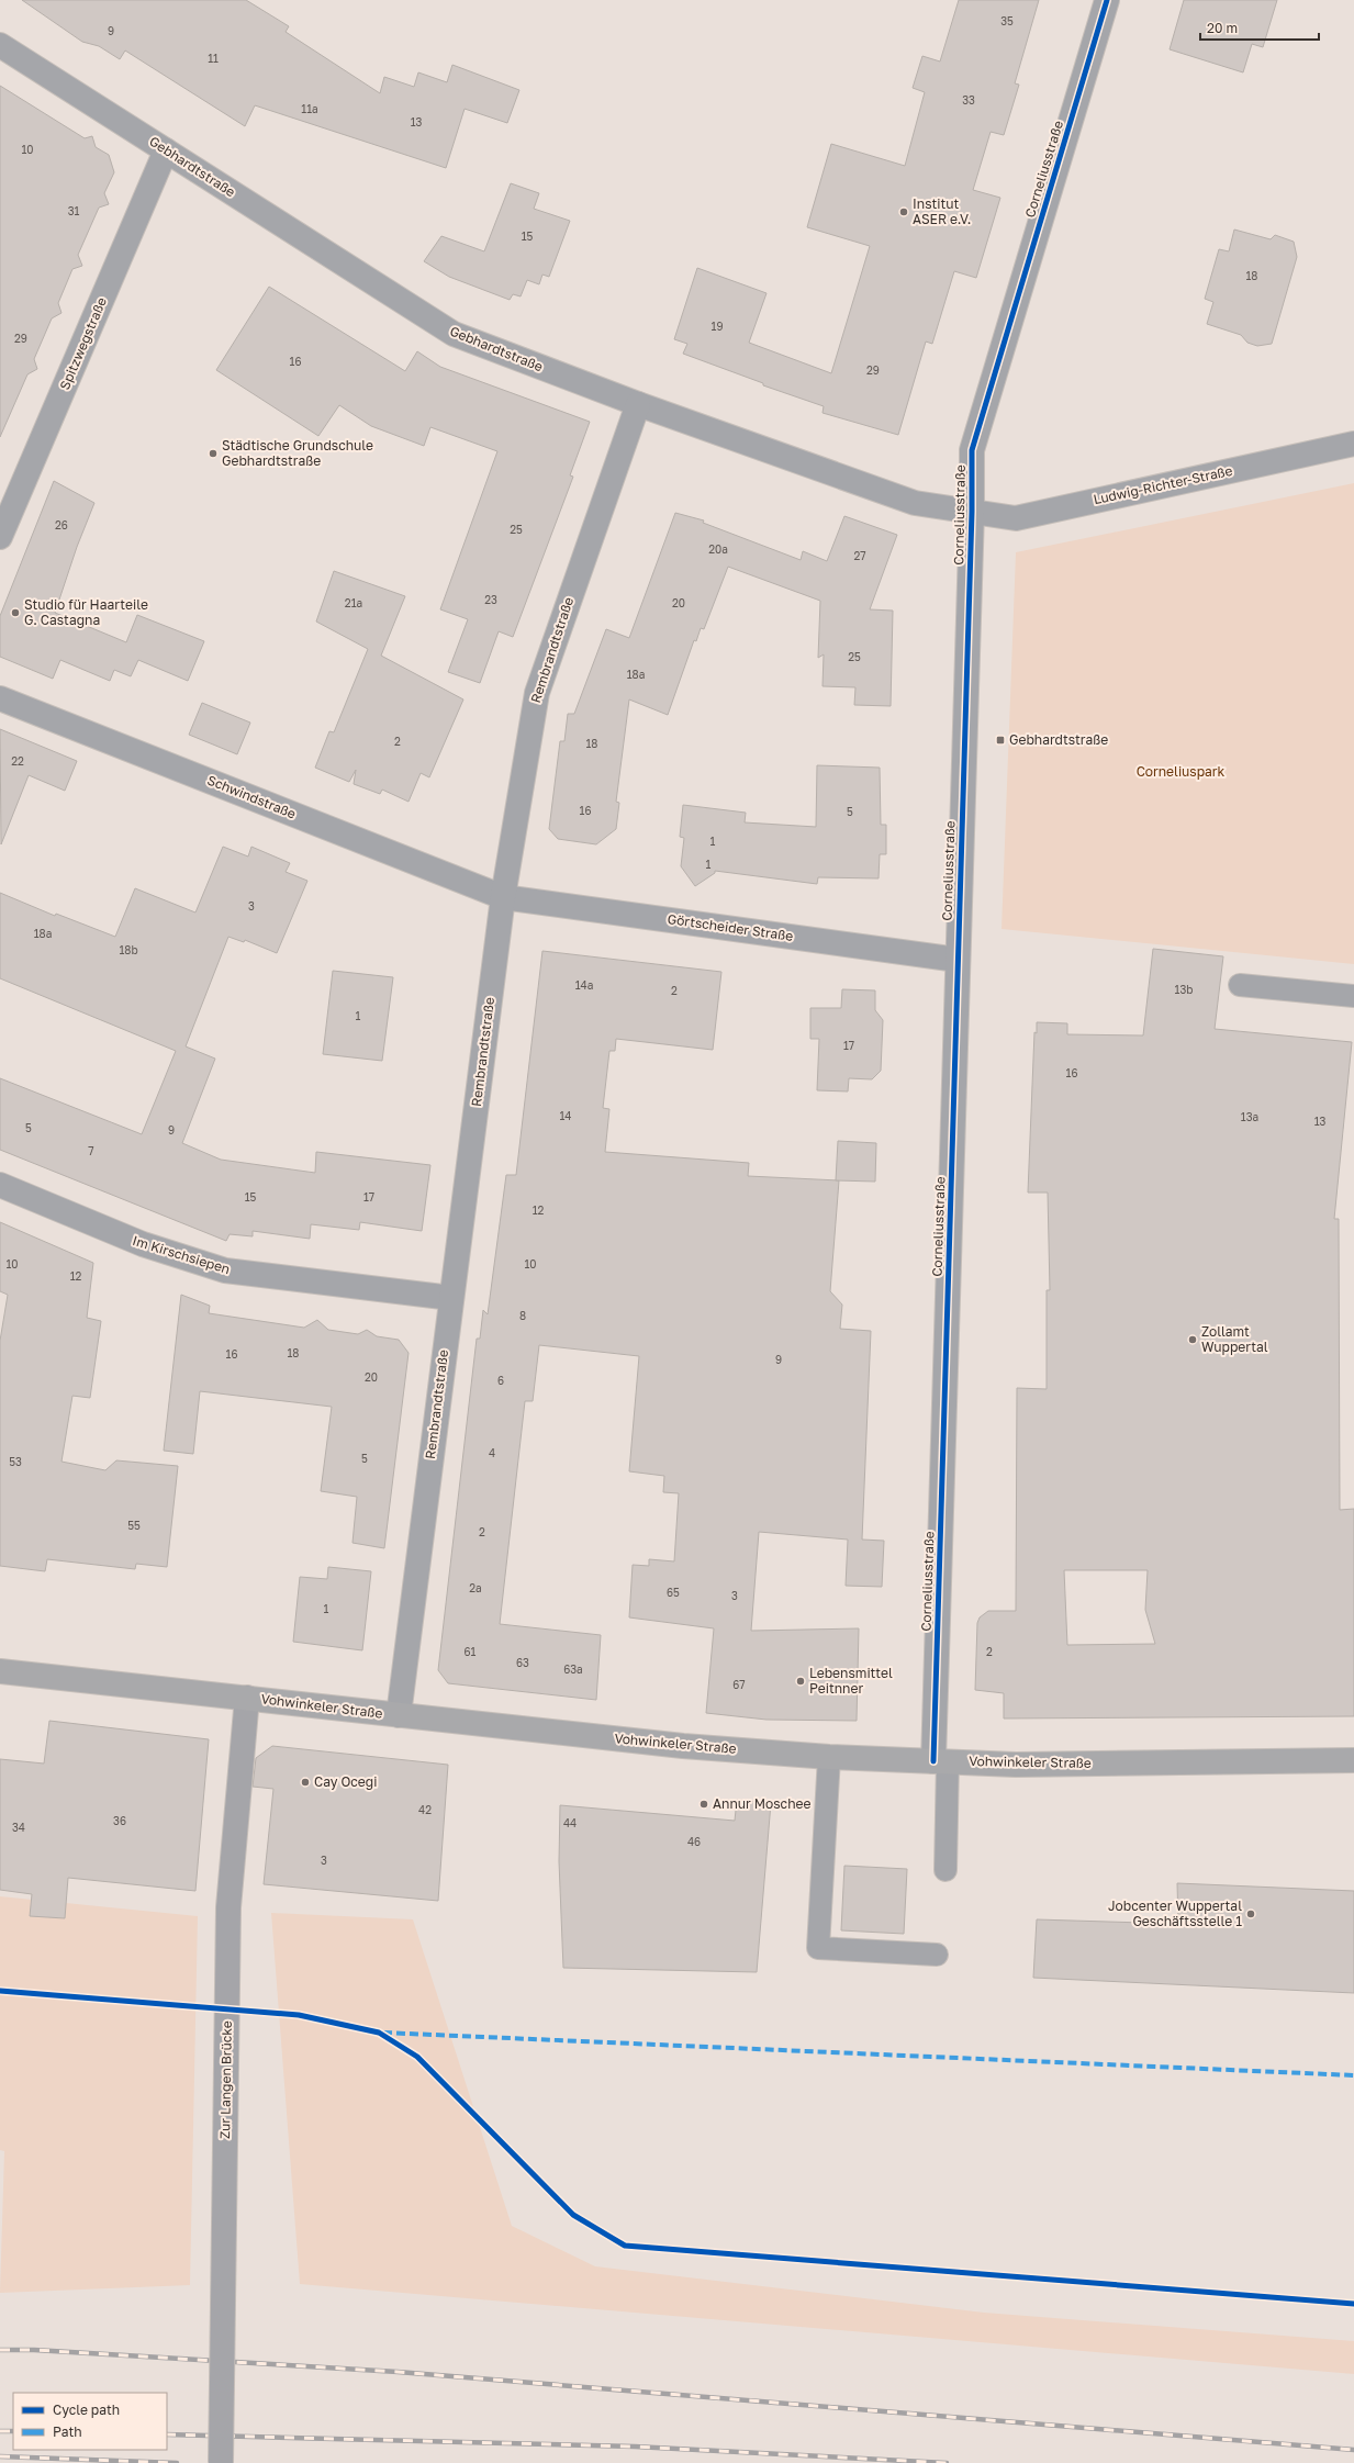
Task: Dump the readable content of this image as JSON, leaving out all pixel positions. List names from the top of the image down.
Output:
{
  "streets": {
    "main road": ["Vohwinkeler Straße", "Zur Langen Brücke"],
    "street": [
      "Gebhardtstraße",
      "Corneliusstraße",
      "Spitzwegstraße",
      "Ludwig-Richter-Straße",
      "Rembrandtstraße",
      "Schwindstraße",
      "Görtscheider Straße",
      "Im Kirschsiepen"
    ]
  },
  "crossings": [
    ["Gebhardtstraße", "Corneliusstraße"],
    ["Gebhardtstraße", "Spitzwegstraße"],
    ["Gebhardtstraße", "Ludwig-Richter-Straße"],
    ["Gebhardtstraße", "Rembrandtstraße"],
    ["Corneliusstraße", "Ludwig-Richter-Straße"],
    ["Corneliusstraße", "Görtscheider Straße"],
    ["Corneliusstraße", "Vohwinkeler Straße"],
    ["Rembrandtstraße", "Schwindstraße"],
    ["Rembrandtstraße", "Görtscheider Straße"],
    ["Rembrandtstraße", "Im Kirschsiepen"],
    ["Rembrandtstraße", "Vohwinkeler Straße"],
    ["Schwindstraße", "Görtscheider Straße"],
    ["Vohwinkeler Straße", "Zur Langen Brücke"]
  ],
  "parks": ["Corneliuspark"],
  "places": {
    "other": [
      "Institut ASER e.V.",
      "Städtische Grundschule Gebhardtstraße",
      "Studio für Haarteile G. Castagna",
      "Zollamt Wuppertal",
      "Lebensmittel Peitnner",
      "Cay Ocegi",
      "Annur Moschee",
      "Jobcenter Wuppertal Geschäftsstelle 1"
    ],
    "transit": ["Gebhardtstraße"]
  },
  "house_numbers": [
    "35",
    "9",
    "11",
    "33",
    "11a",
    "13",
    "10",
    "31",
    "15",
    "18",
    "19",
    "29",
    "16",
    "29",
    "26",
    "25",
    "20a",
    "27",
    "23",
    "21a",
    "20",
    "25",
    "18a",
    "2",
    "18",
    "22",
    "16",
    "5",
    "1",
    "1",
    "3",
    "18a",
    "18b",
    "14a",
    "13b",
    "2",
    "1",
    "17",
    "16",
    "14",
    "13a",
    "13",
    "5",
    "9",
    "7",
    "15",
    "17",
    "12",
    "10",
    "10",
    "12",
    "8",
    "18",
    "16",
    "9",
    "20",
    "6",
    "4",
    "5",
    "53",
    "55",
    "2",
    "2a",
    "65",
    "3",
    "1",
    "61",
    "2",
    "63",
    "63a",
    "67",
    "42",
    "36",
    "44",
    "34",
    "46",
    "3"
  ],
  "legend": ["Cycle path", "Path"],
  "scale_bar": "20 m"
}
